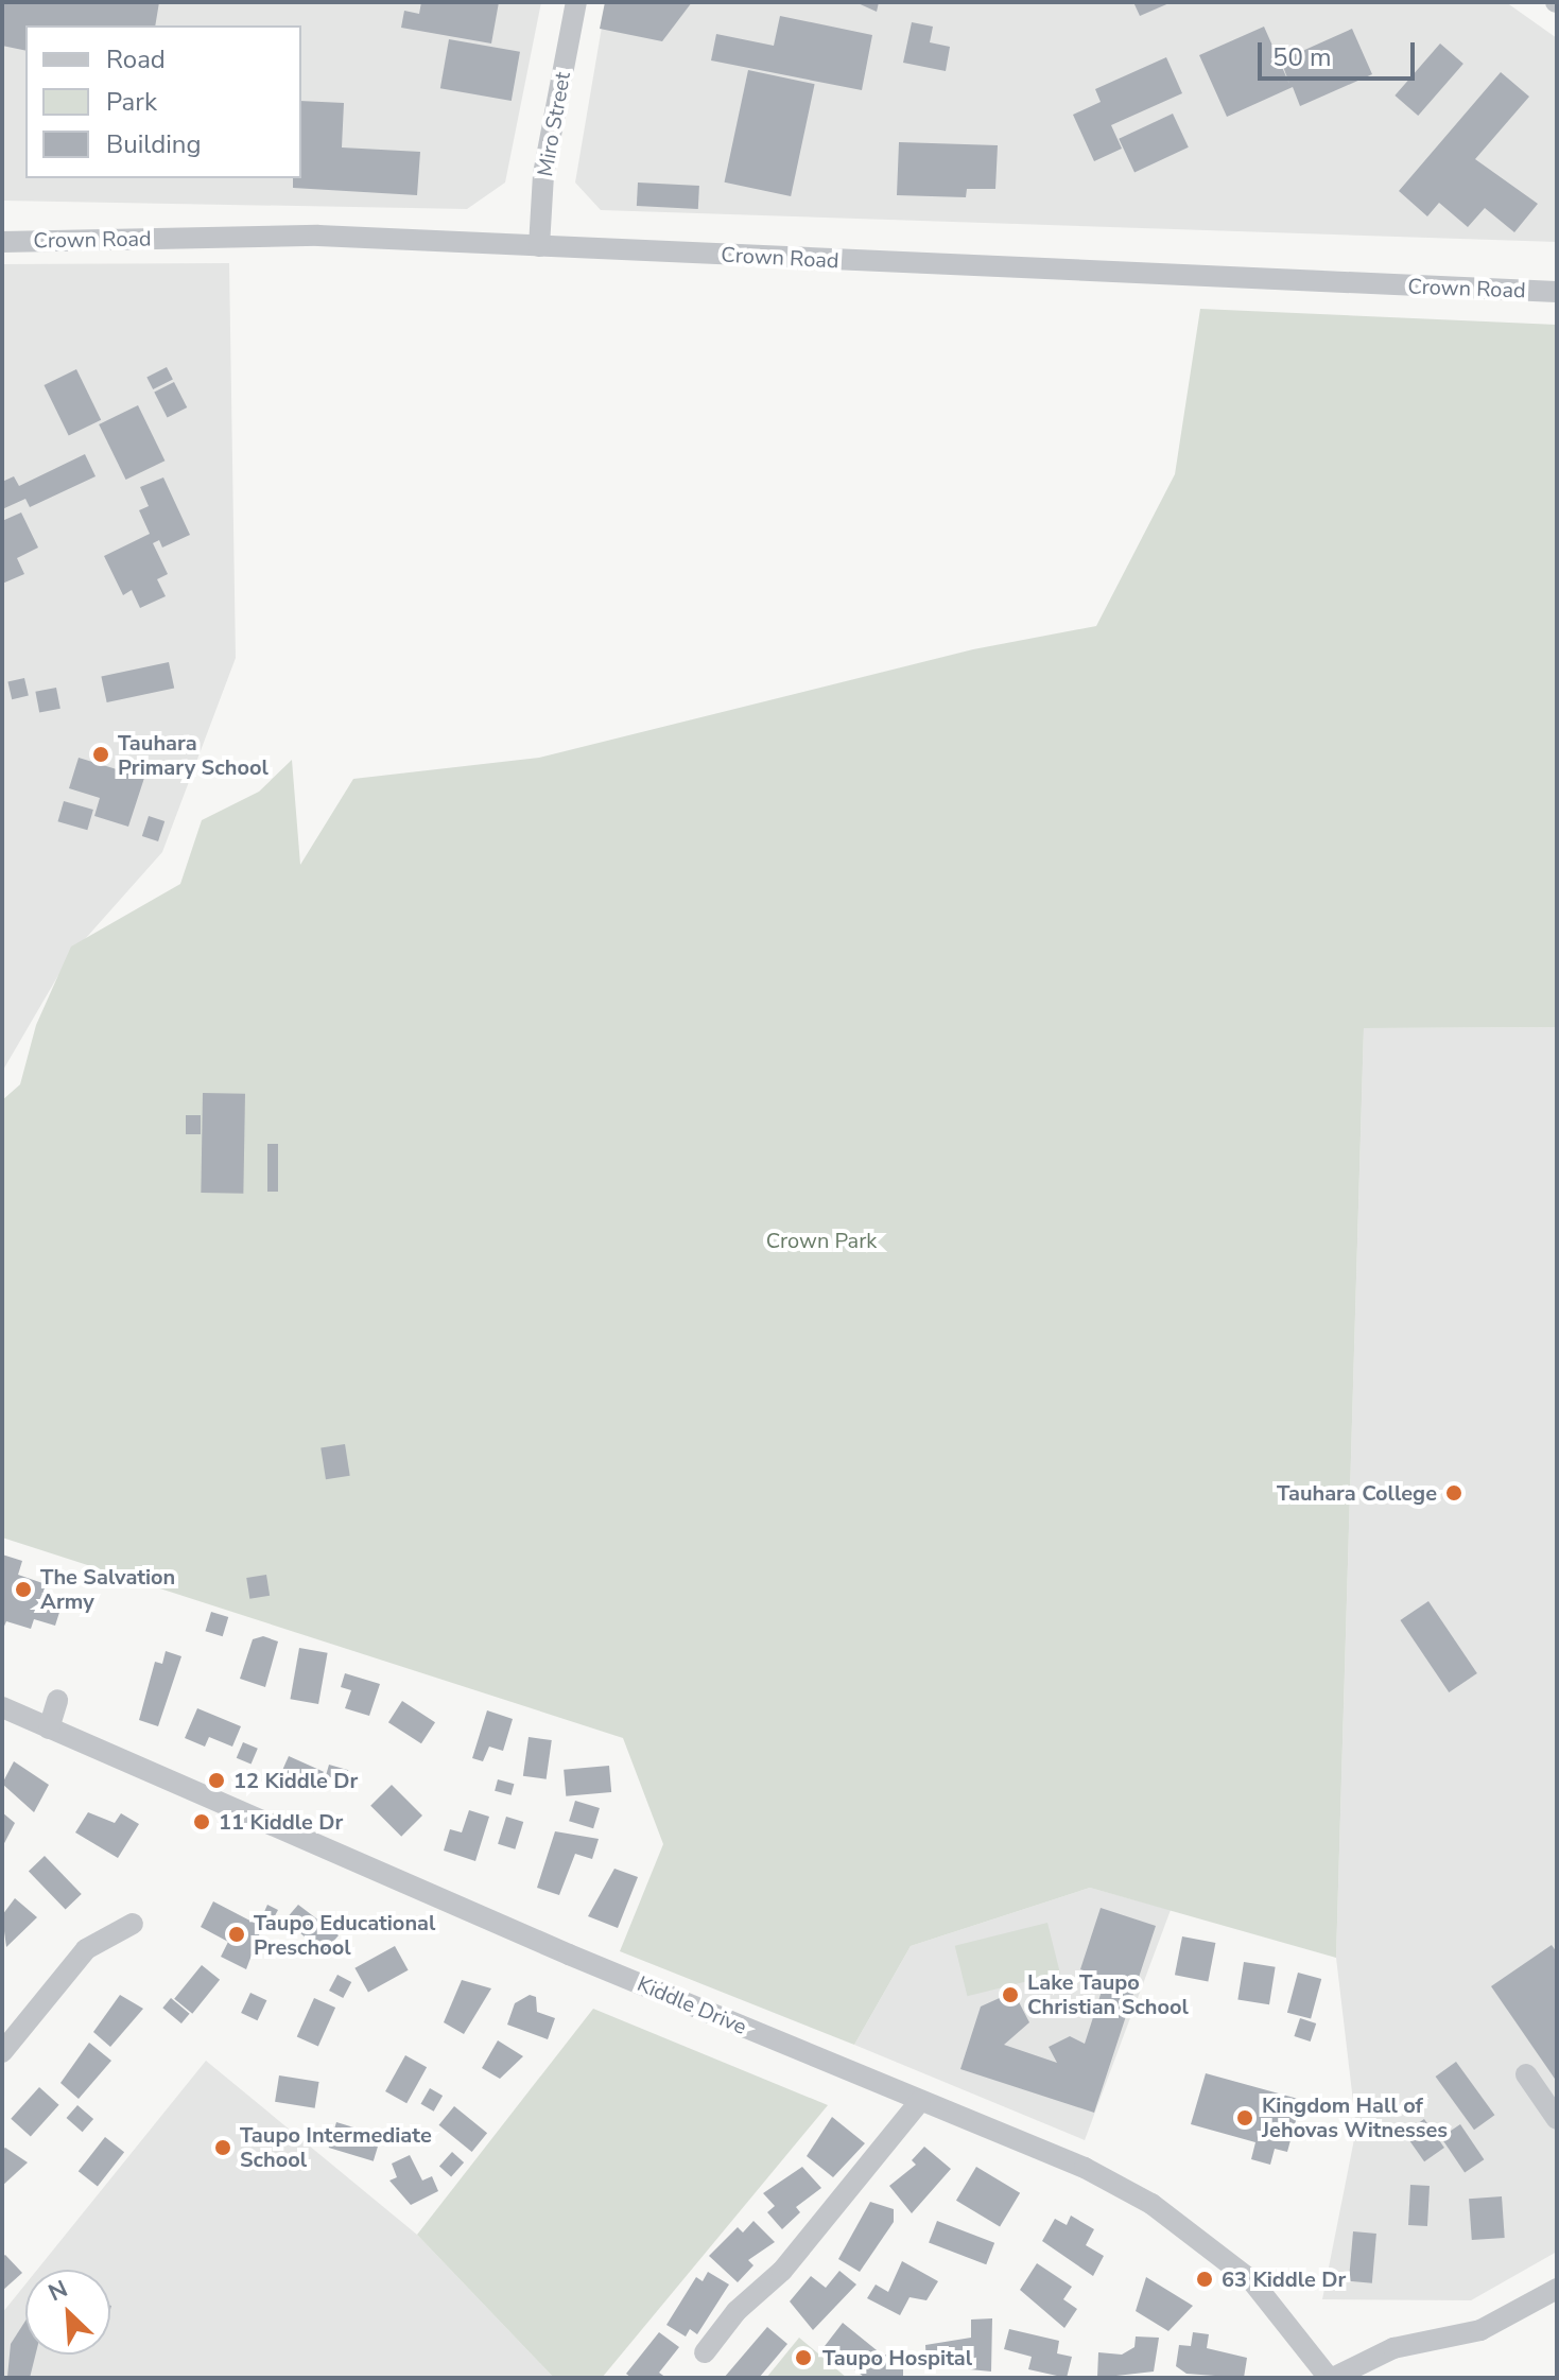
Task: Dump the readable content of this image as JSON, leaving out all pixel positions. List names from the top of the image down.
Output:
{
  "streets": {
    "street": ["Miro Street", "Crown Road", "Kiddle Drive"]
  },
  "crossings": [
    ["Miro Street", "Crown Road"]
  ],
  "parks": ["Crown Park"],
  "places": [
    "Tauhara Primary School",
    "Tauhara College",
    "The Salvation Army",
    "12 Kiddle Dr",
    "11 Kiddle Dr",
    "Taupo Educational Preschool",
    "Lake Taupo Christian School",
    "Kingdom Hall of Jehovas Witnesses",
    "Taupo Intermediate School",
    "63 Kiddle Dr",
    "Taupo Hospital"
  ],
  "legend": ["Road", "Park", "Building"],
  "scale_bar": "50 m",
  "north": "top left"
}
